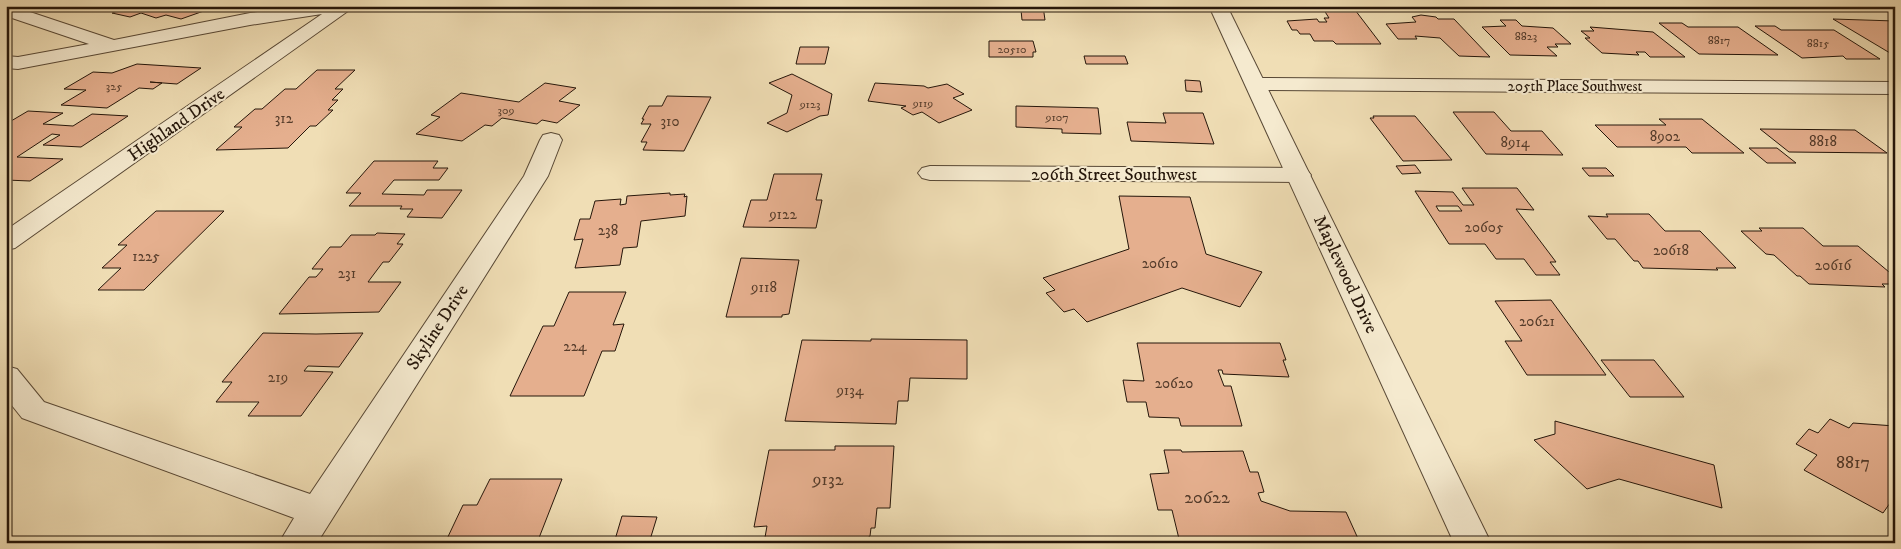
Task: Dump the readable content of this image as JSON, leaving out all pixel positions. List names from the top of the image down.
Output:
{
  "streets": {
    "street": [
      "205th Place Southwest",
      "Highland Drive",
      "206th Street Southwest",
      "Maplewood Drive",
      "Skyline Drive"
    ]
  },
  "crossings": [
    ["205th Place Southwest", "Maplewood Drive"],
    ["206th Street Southwest", "Maplewood Drive"]
  ],
  "house_numbers": [
    "8823",
    "8817",
    "8815",
    "20510",
    "325",
    "9119",
    "9123",
    "309",
    "9107",
    "312",
    "310",
    "8902",
    "8818",
    "8914",
    "9122",
    "20605",
    "238",
    "20618",
    "1225",
    "20610",
    "20616",
    "231",
    "9118",
    "20621",
    "224",
    "219",
    "20620",
    "9134",
    "8817",
    "9132",
    "20622"
  ]
}
